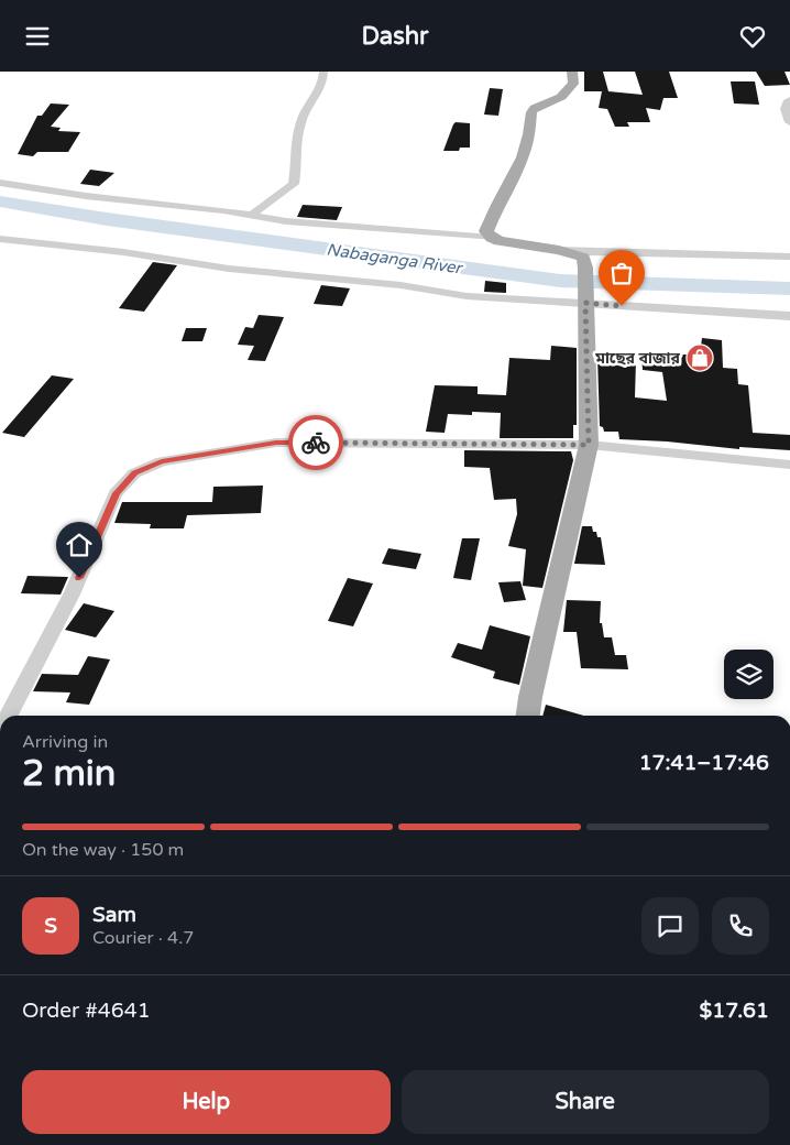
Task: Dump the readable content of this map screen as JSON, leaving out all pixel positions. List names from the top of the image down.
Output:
{
  "water": ["Nabaganga River"],
  "places": {
    "shop": ["মাছের বাজার"]
  },
  "page": {
    "header": "Dashr",
    "heading": ["2 min", "Arriving in", "17:41–17:46"],
    "panel": [
      "Sam",
      "Courier · 4.7",
      "Order #4641",
      "$17.61"
    ],
    "bar": "On the way · 150 m",
    "round": "S",
    "buttons": ["Help", "Share"]
  }
}
